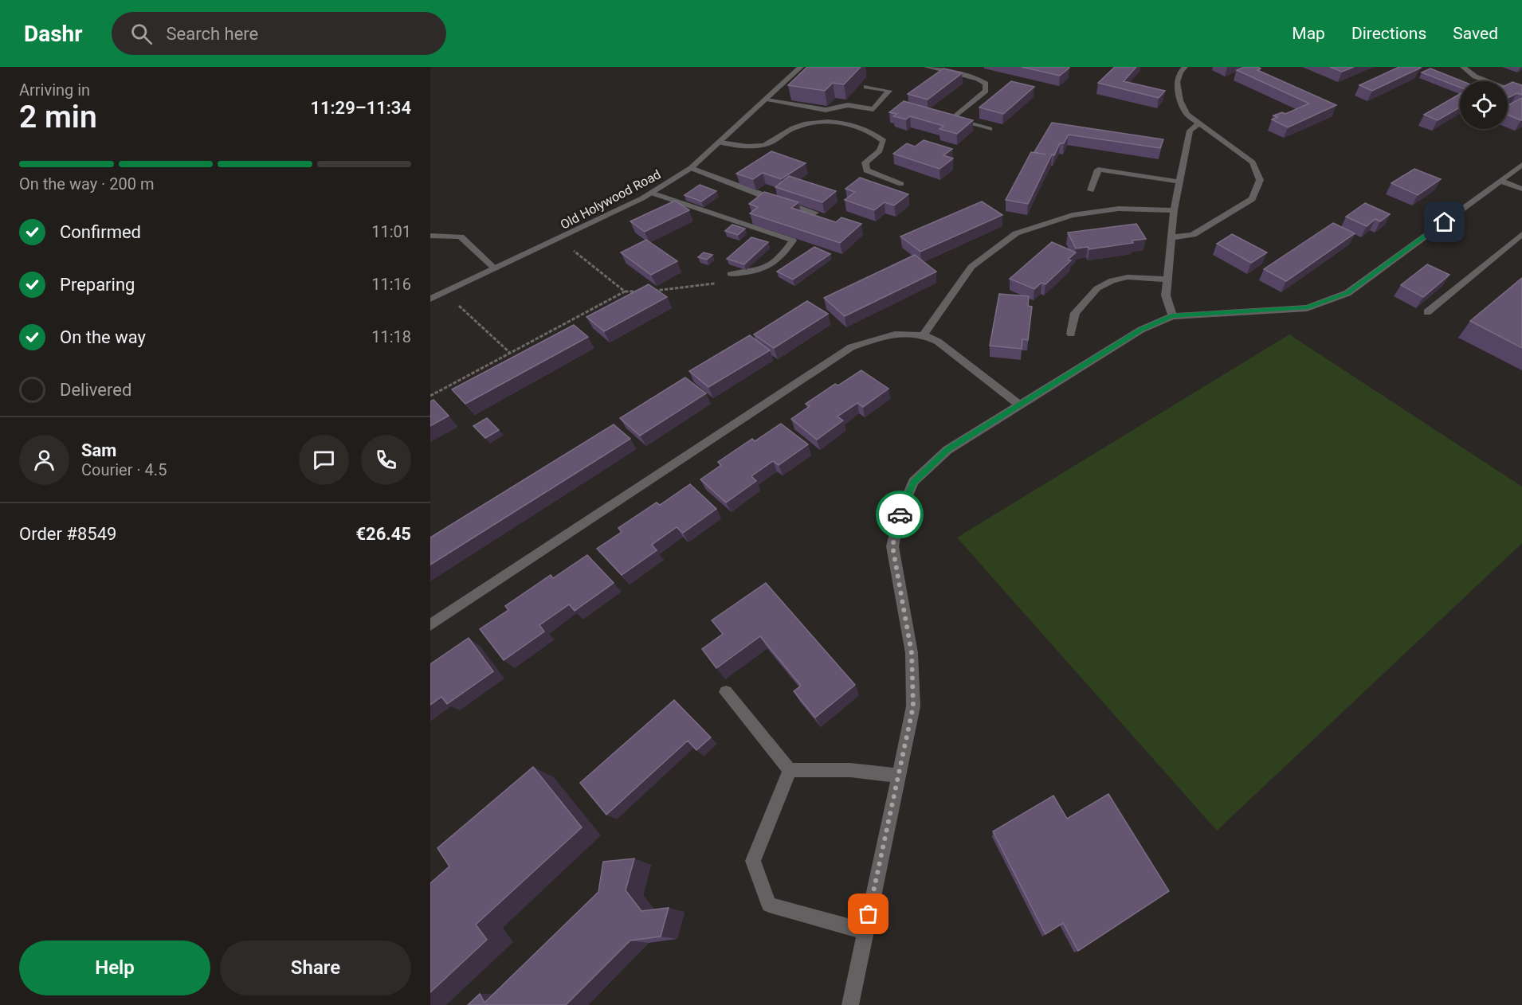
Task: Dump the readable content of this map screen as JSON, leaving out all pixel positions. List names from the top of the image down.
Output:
{
  "streets": {
    "street": ["Old Holywood Road"]
  },
  "page": {
    "header": "Dashr",
    "search": "Search here",
    "nav": ["Map", "Directions", "Saved"],
    "heading": ["2 min", "Arriving in", "11:29–11:34"],
    "panel": [
      "Sam",
      "Courier · 4.5",
      "Order #8549",
      "€26.45"
    ],
    "bar": "On the way · 200 m",
    "list": [
      ["Confirmed", "11:01"],
      ["Preparing", "11:16"],
      ["On the way", "11:18"],
      "Delivered"
    ],
    "buttons": ["Help", "Share"]
  }
}
